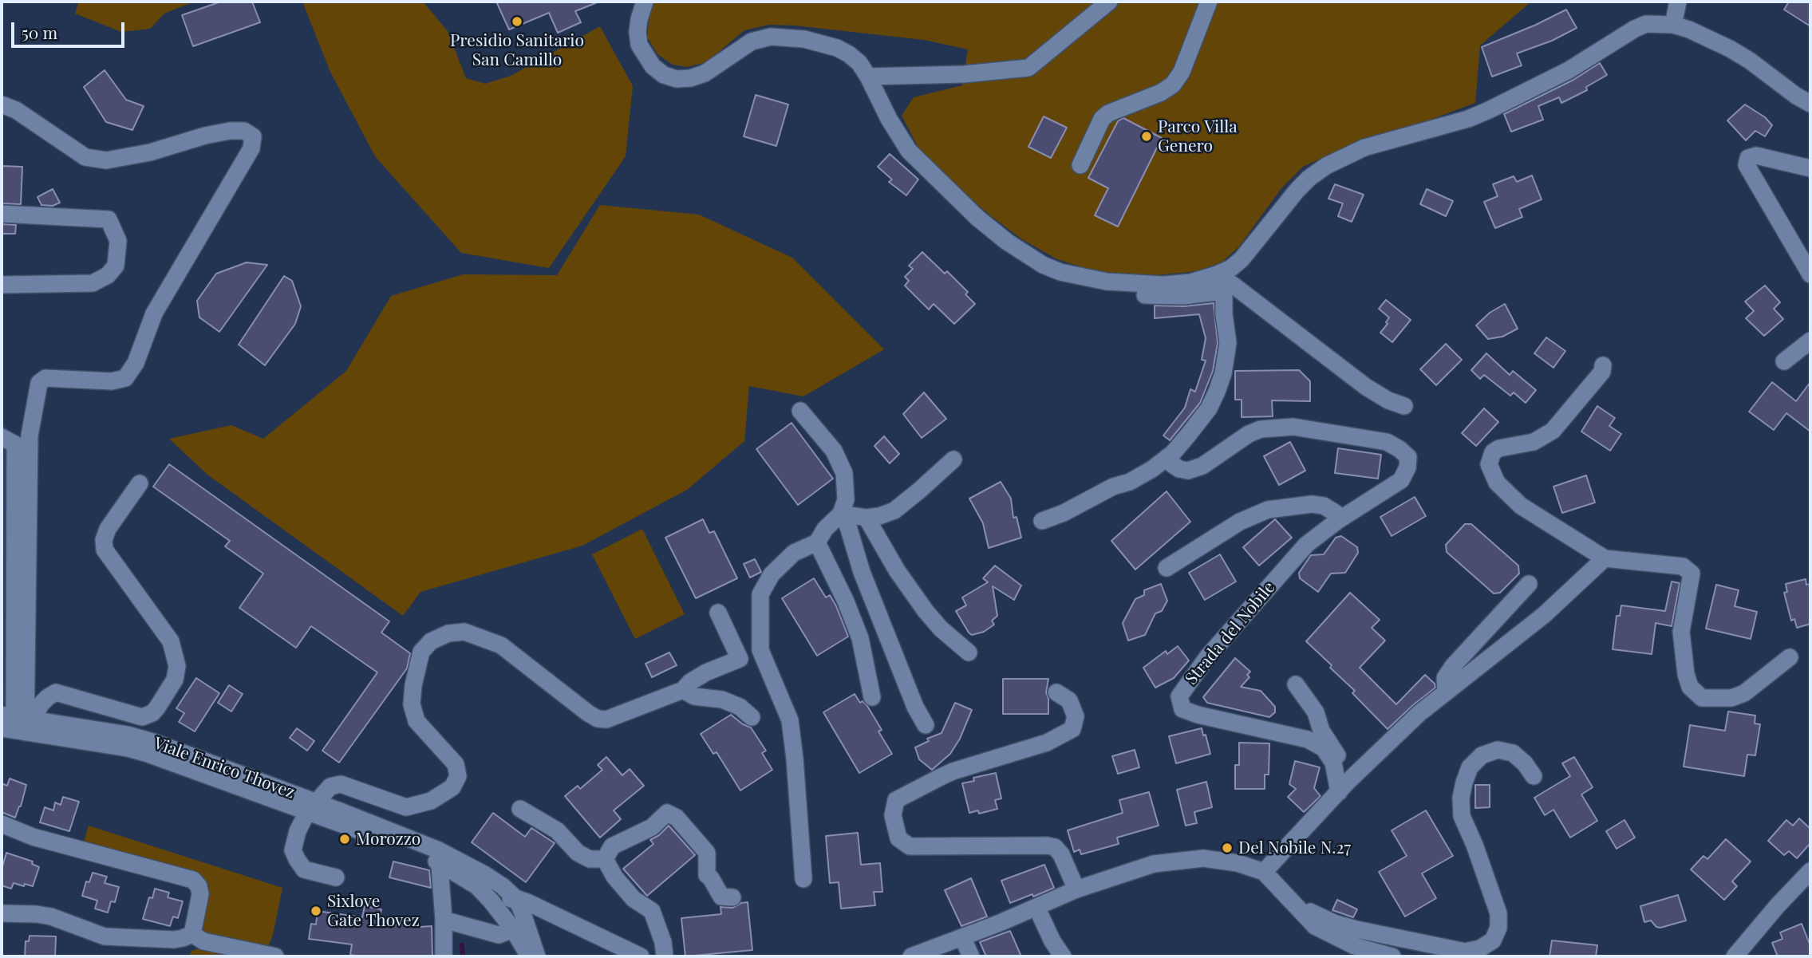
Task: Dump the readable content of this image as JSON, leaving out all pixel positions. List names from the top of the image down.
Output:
{
  "streets": {
    "street": ["Strada del Nobile", "Viale Enrico Thovez"]
  },
  "places": [
    "Presidio Sanitario San Camillo",
    "Parco Villa Genero",
    "Morozzo",
    "Del Nobile N.27",
    "Sixlove Gate Thovez"
  ],
  "scale_bar": "50 m"
}
